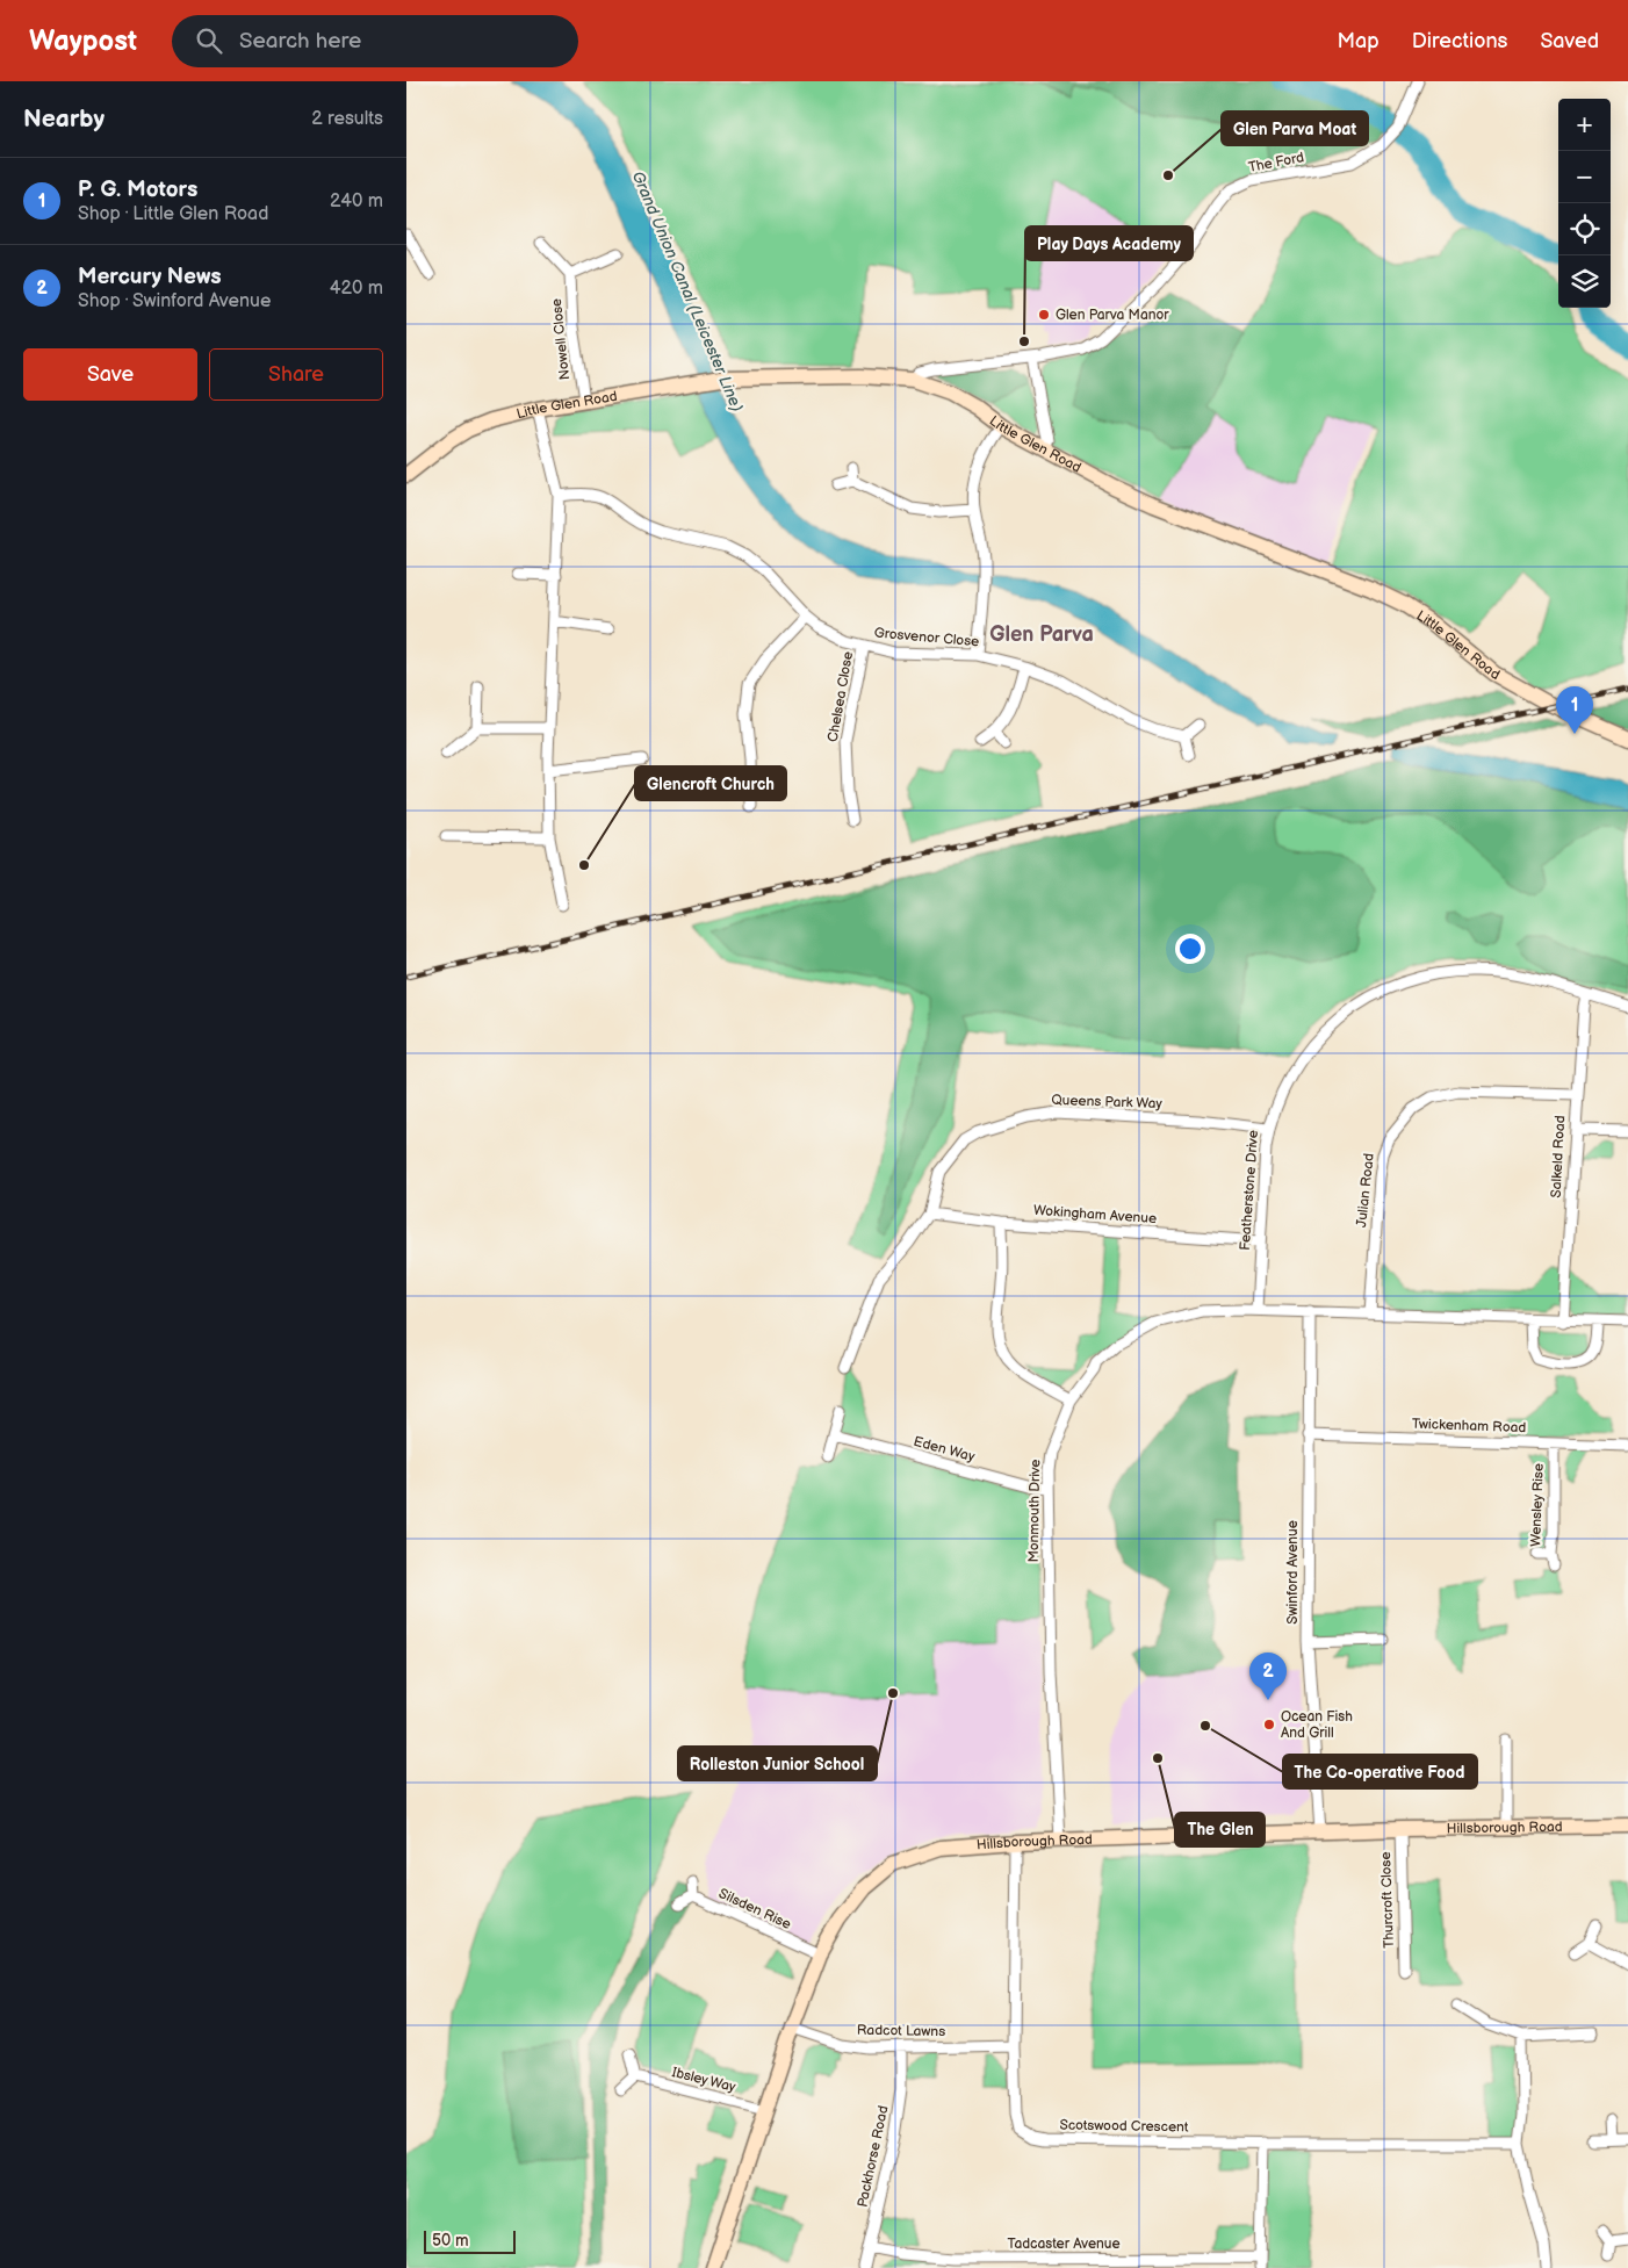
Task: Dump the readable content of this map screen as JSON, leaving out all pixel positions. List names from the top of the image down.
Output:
{
  "streets": {
    "main road": ["Little Glen Road", "Hillsborough Road"],
    "street": [
      "The Ford",
      "Nowell Close",
      "Grosvenor Close",
      "Chelsea Close",
      "Queens Park Way",
      "Salkeld Road",
      "Featherstone Drive",
      "Julian Road",
      "Wokingham Avenue",
      "Twickenham Road",
      "Eden Way",
      "Wensley Rise",
      "Monmouth Drive",
      "Swinford Avenue",
      "Thurcroft Close",
      "Silsden Rise",
      "Radcot Lawns",
      "Ibsley Way",
      "Scotswood Crescent",
      "Packhorse Road",
      "Tadcaster Avenue"
    ]
  },
  "crossings": [
    ["The Ford", "Little Glen Road"],
    ["Nowell Close", "Little Glen Road"],
    ["Grosvenor Close", "Chelsea Close"],
    ["Queens Park Way", "Featherstone Drive"],
    ["Queens Park Way", "Wokingham Avenue"],
    ["Salkeld Road", "Featherstone Drive"],
    ["Salkeld Road", "Julian Road"],
    ["Salkeld Road", "Monmouth Drive"],
    ["Featherstone Drive", "Wokingham Avenue"],
    ["Featherstone Drive", "Monmouth Drive"],
    ["Julian Road", "Monmouth Drive"],
    ["Twickenham Road", "Wensley Rise"],
    ["Twickenham Road", "Swinford Avenue"],
    ["Eden Way", "Monmouth Drive"],
    ["Monmouth Drive", "Swinford Avenue"],
    ["Monmouth Drive", "Hillsborough Road"],
    ["Swinford Avenue", "Hillsborough Road"],
    ["Hillsborough Road", "Thurcroft Close"],
    ["Hillsborough Road", "Silsden Rise"],
    ["Hillsborough Road", "Radcot Lawns"],
    ["Hillsborough Road", "Ibsley Way"],
    ["Hillsborough Road", "Scotswood Crescent"],
    ["Radcot Lawns", "Scotswood Crescent"],
    ["Radcot Lawns", "Packhorse Road"],
    ["Packhorse Road", "Tadcaster Avenue"]
  ],
  "districts": ["Glen Parva"],
  "water": ["Grand Union Canal (Leicester Line)"],
  "places": [
    "Glen Parva Moat",
    "Glen Parva Manor",
    "Play Days Academy",
    "Glencroft Church",
    "Rolleston Junior School",
    "Ocean Fish And Grill",
    "The Co-operative Food",
    "The Glen"
  ],
  "scale_bar": "50 m",
  "page": {
    "header": "Waypost",
    "search": "Search here",
    "nav": ["Map", "Directions", "Saved"],
    "heading": ["Nearby", "2 results"],
    "map_buttons": ["+", "−"],
    "list": [
      {
        "mark": "1",
        "name": "P. G. Motors",
        "note": "Shop · Little Glen Road",
        "value": "240 m"
      },
      {
        "mark": "2",
        "name": "Mercury News",
        "note": "Shop · Swinford Avenue",
        "value": "420 m"
      }
    ],
    "buttons": ["Save", "Share"],
    "pins": ["1", "2"],
    "scale": "50 m"
  }
}
